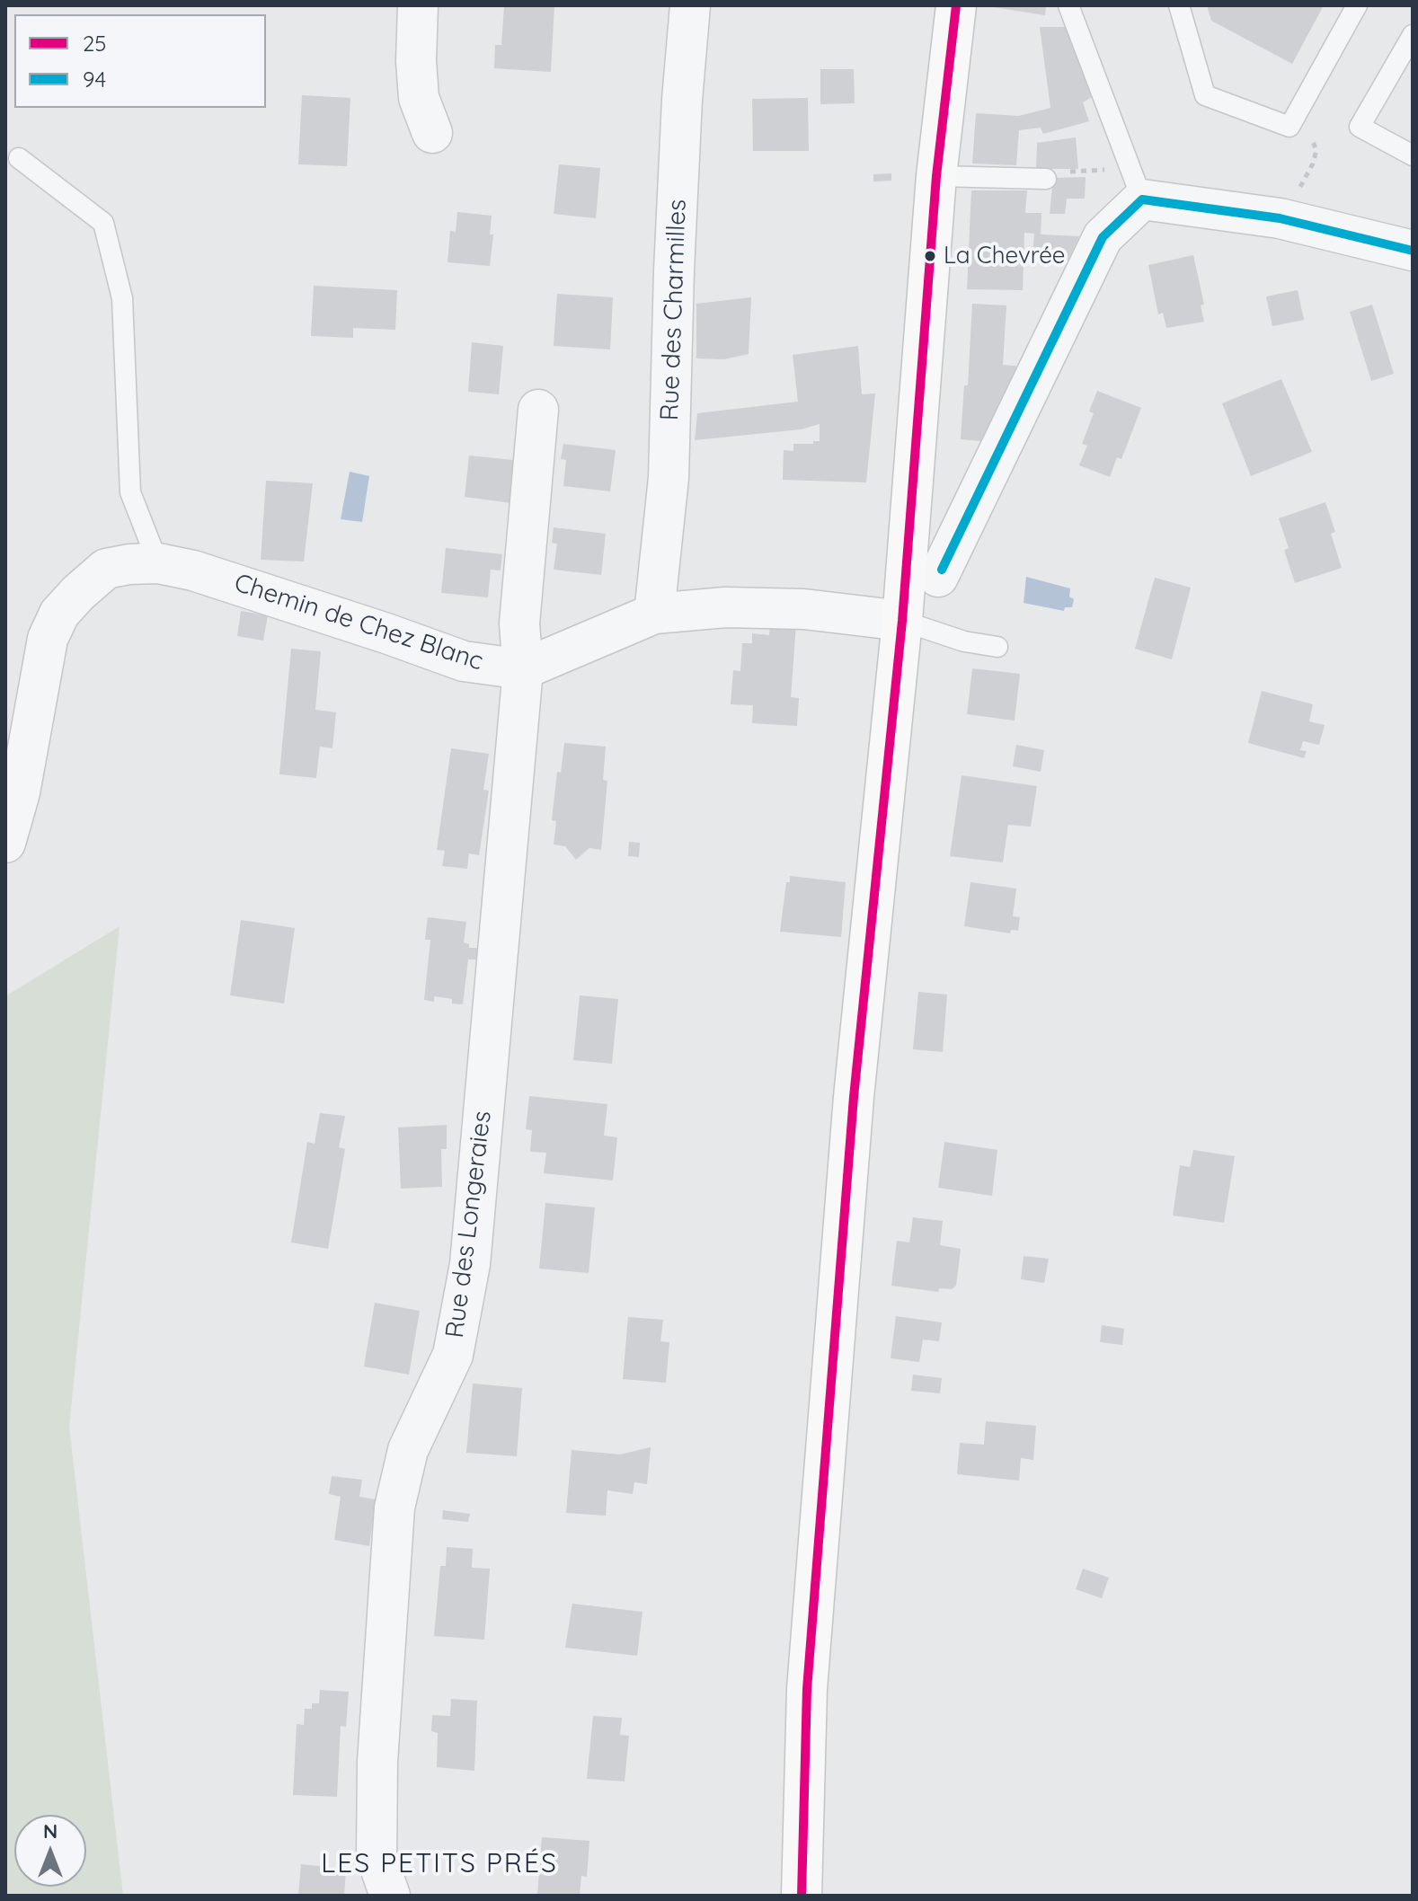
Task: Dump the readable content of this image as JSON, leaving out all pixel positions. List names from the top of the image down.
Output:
{
  "streets": {
    "street": ["Rue des Charmilles", "Chemin de Chez Blanc", "Rue des Longeraies"]
  },
  "crossings": [
    ["Chemin de Chez Blanc", "Rue des Longeraies"]
  ],
  "districts": ["LES PETITS PRÉS"],
  "places": ["La Chevrée"],
  "lines": ["transit line 25", "transit line 94"],
  "legend": ["25", "94"],
  "north": "top"
}
